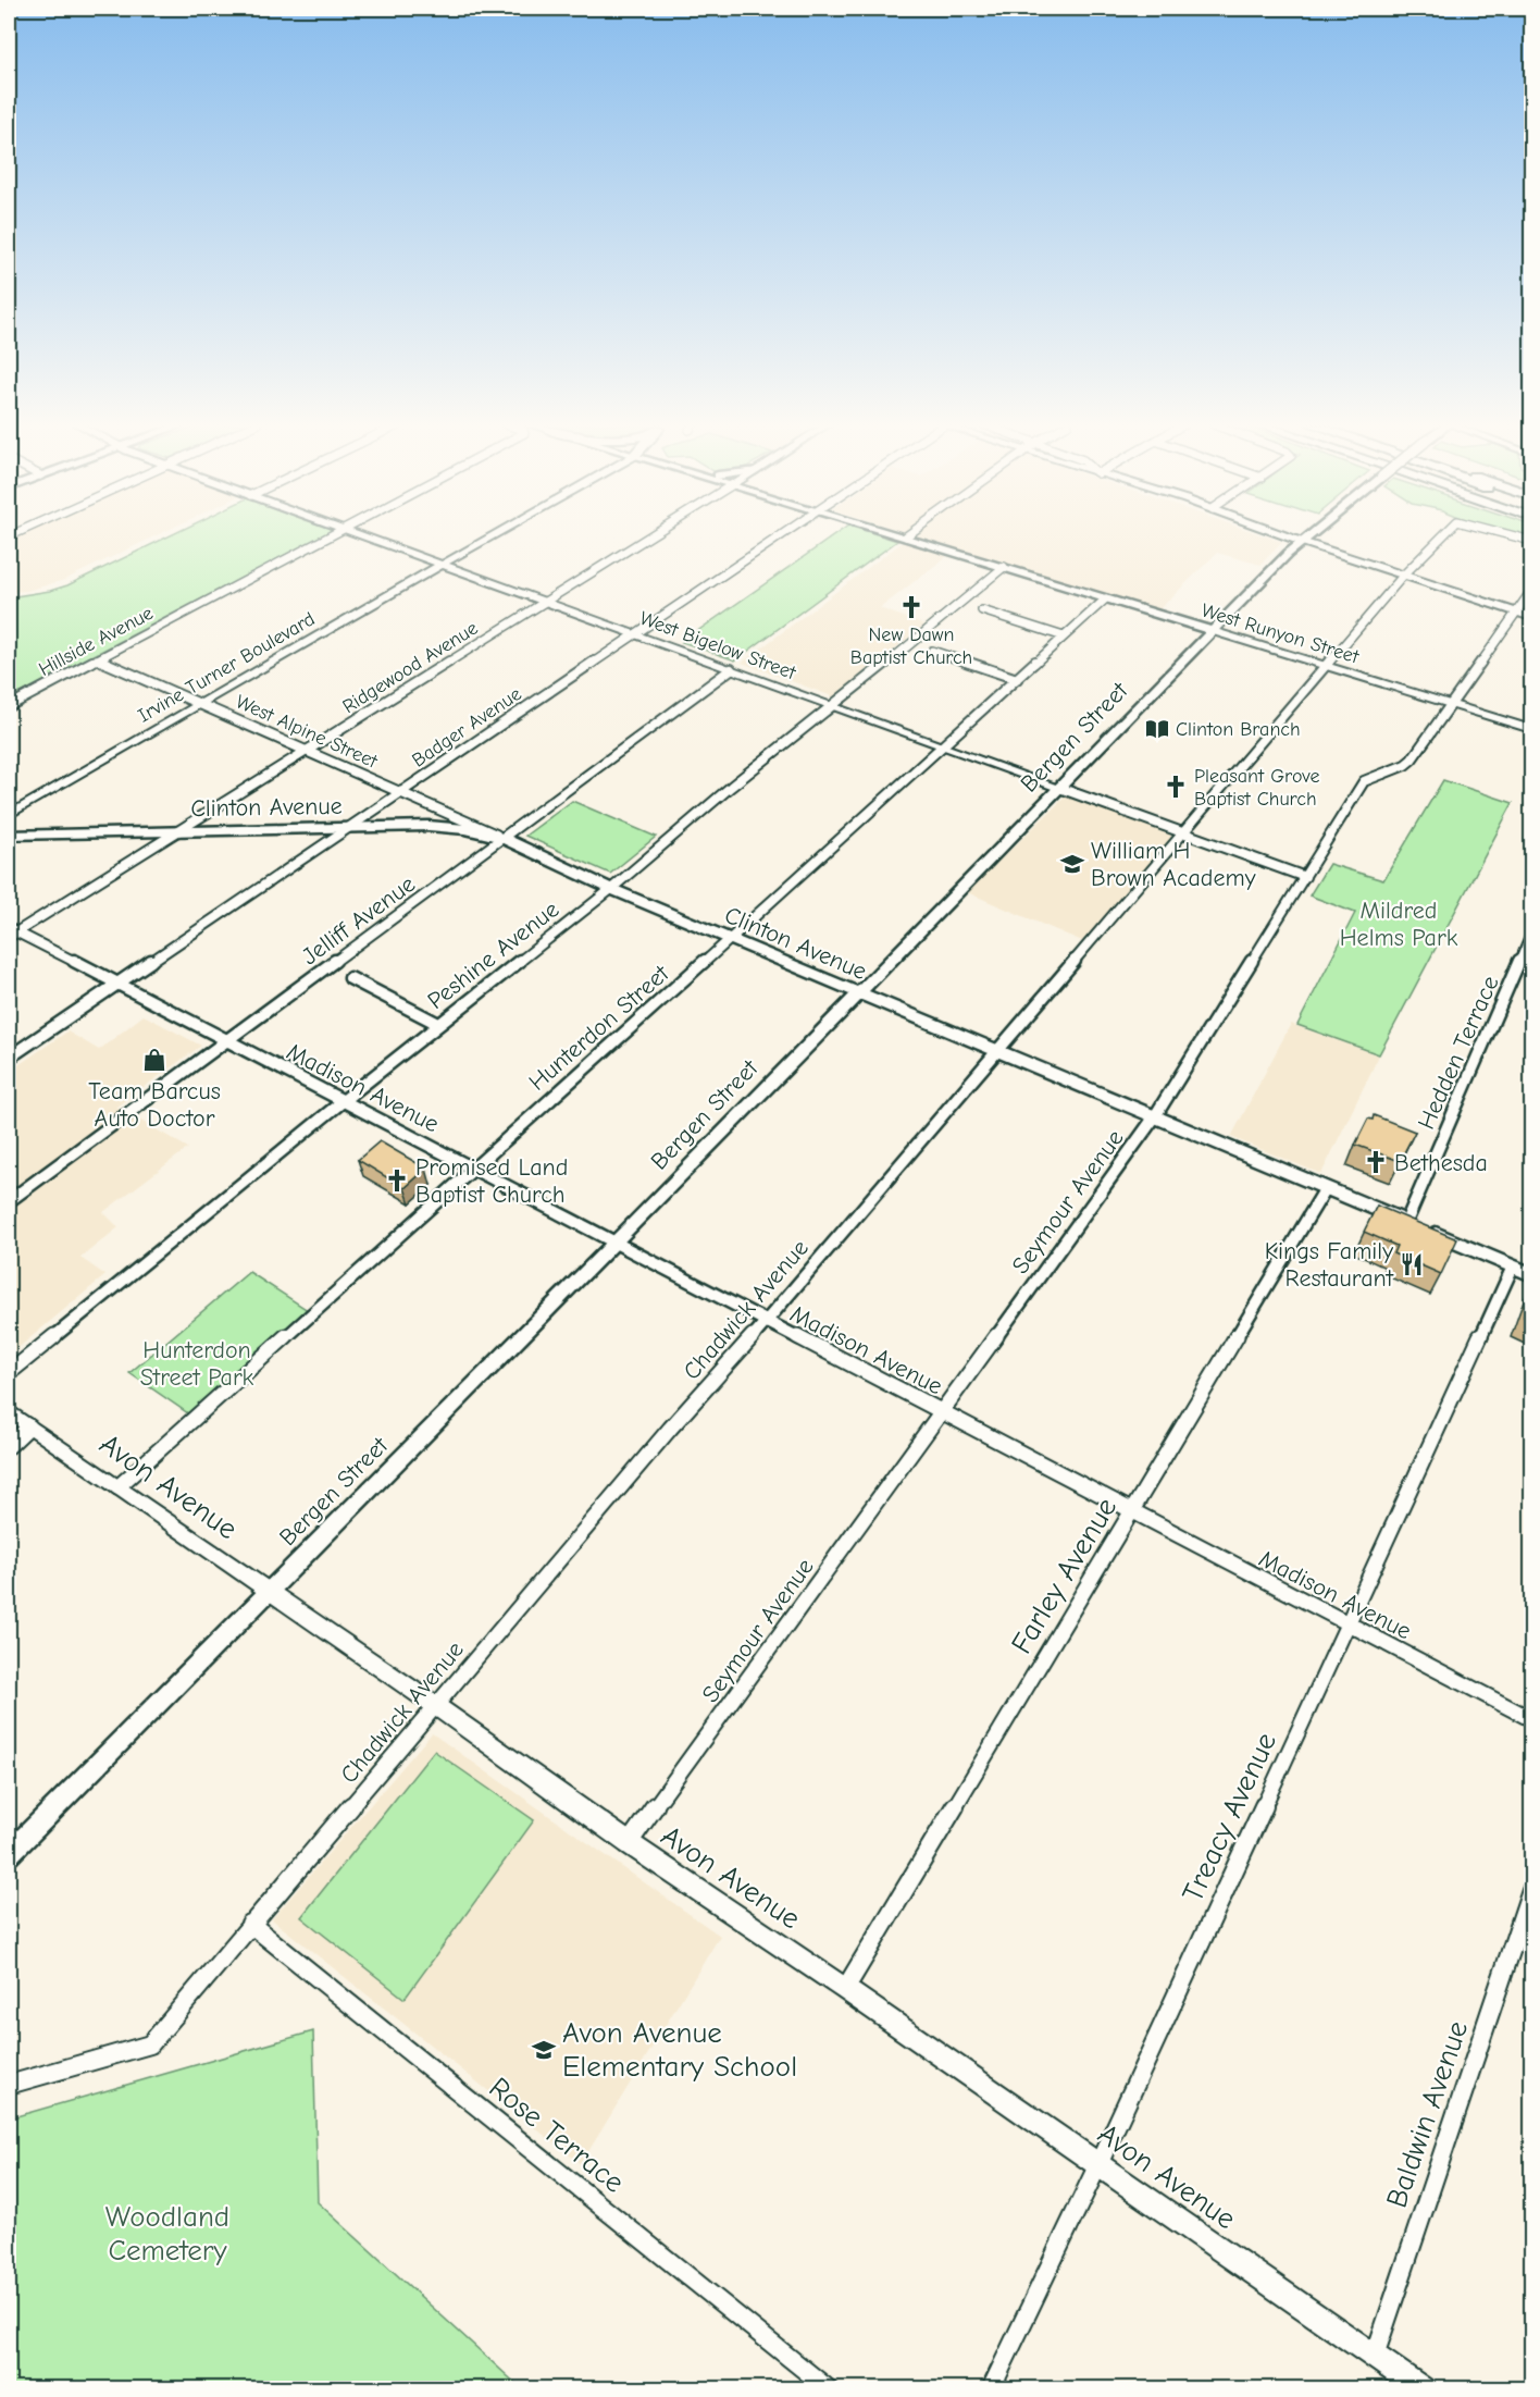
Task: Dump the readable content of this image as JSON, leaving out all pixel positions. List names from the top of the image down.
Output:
{
  "streets": {
    "main road": ["West Runyon Street", "Bergen Street", "Clinton Avenue"],
    "street": [
      "Hillside Avenue",
      "West Bigelow Street",
      "Irvine Turner Boulevard",
      "Ridgewood Avenue",
      "Badger Avenue",
      "West Alpine Street",
      "Jelliff Avenue",
      "Peshine Avenue",
      "Hunterdon Street",
      "Hedden Terrace",
      "Madison Avenue",
      "Seymour Avenue",
      "Chadwick Avenue",
      "Avon Avenue",
      "Farley Avenue",
      "Treacy Avenue",
      "Baldwin Avenue",
      "Rose Terrace"
    ]
  },
  "crossings": [
    ["West Runyon Street", "Bergen Street"],
    ["West Runyon Street", "Peshine Avenue"],
    ["West Runyon Street", "Hunterdon Street"],
    ["West Runyon Street", "Seymour Avenue"],
    ["West Runyon Street", "Chadwick Avenue"],
    ["Hillside Avenue", "West Alpine Street"],
    ["West Bigelow Street", "Irvine Turner Boulevard"],
    ["West Bigelow Street", "Ridgewood Avenue"],
    ["West Bigelow Street", "Badger Avenue"],
    ["West Bigelow Street", "Bergen Street"],
    ["West Bigelow Street", "Jelliff Avenue"],
    ["West Bigelow Street", "Peshine Avenue"],
    ["West Bigelow Street", "Hunterdon Street"],
    ["West Bigelow Street", "Seymour Avenue"],
    ["West Bigelow Street", "Chadwick Avenue"],
    ["Irvine Turner Boulevard", "West Alpine Street"],
    ["Ridgewood Avenue", "West Alpine Street"],
    ["Ridgewood Avenue", "Clinton Avenue"],
    ["Ridgewood Avenue", "Madison Avenue"],
    ["Badger Avenue", "West Alpine Street"],
    ["Badger Avenue", "Clinton Avenue"],
    ["Badger Avenue", "Madison Avenue"],
    ["West Alpine Street", "Clinton Avenue"],
    ["West Alpine Street", "Jelliff Avenue"],
    ["Bergen Street", "Clinton Avenue"],
    ["Bergen Street", "Madison Avenue"],
    ["Bergen Street", "Avon Avenue"],
    ["Clinton Avenue", "Jelliff Avenue"],
    ["Clinton Avenue", "Peshine Avenue"],
    ["Clinton Avenue", "Hunterdon Street"],
    ["Clinton Avenue", "Hedden Terrace"],
    ["Clinton Avenue", "Seymour Avenue"],
    ["Clinton Avenue", "Chadwick Avenue"],
    ["Clinton Avenue", "Farley Avenue"],
    ["Clinton Avenue", "Treacy Avenue"],
    ["Jelliff Avenue", "Madison Avenue"],
    ["Peshine Avenue", "Madison Avenue"],
    ["Hunterdon Street", "Madison Avenue"],
    ["Hunterdon Street", "Avon Avenue"],
    ["Madison Avenue", "Seymour Avenue"],
    ["Madison Avenue", "Chadwick Avenue"],
    ["Madison Avenue", "Farley Avenue"],
    ["Madison Avenue", "Treacy Avenue"],
    ["Seymour Avenue", "Avon Avenue"],
    ["Chadwick Avenue", "Avon Avenue"],
    ["Chadwick Avenue", "Rose Terrace"],
    ["Avon Avenue", "Farley Avenue"],
    ["Avon Avenue", "Treacy Avenue"],
    ["Avon Avenue", "Baldwin Avenue"]
  ],
  "parks": ["Mildred Helms Park", "Hunterdon Street Park", "Woodland Cemetery"],
  "places": {
    "church": [
      "New Dawn Baptist Church",
      "Pleasant Grove Baptist Church",
      "Bethesda",
      "Promised Land Baptist Church"
    ],
    "library": ["Clinton Branch"],
    "school or university": ["William H Brown Academy", "Avon Avenue Elementary School"],
    "shop": ["Team Barcus Auto Doctor"],
    "restaurant": ["Kings Family Restaurant"]
  }
}
